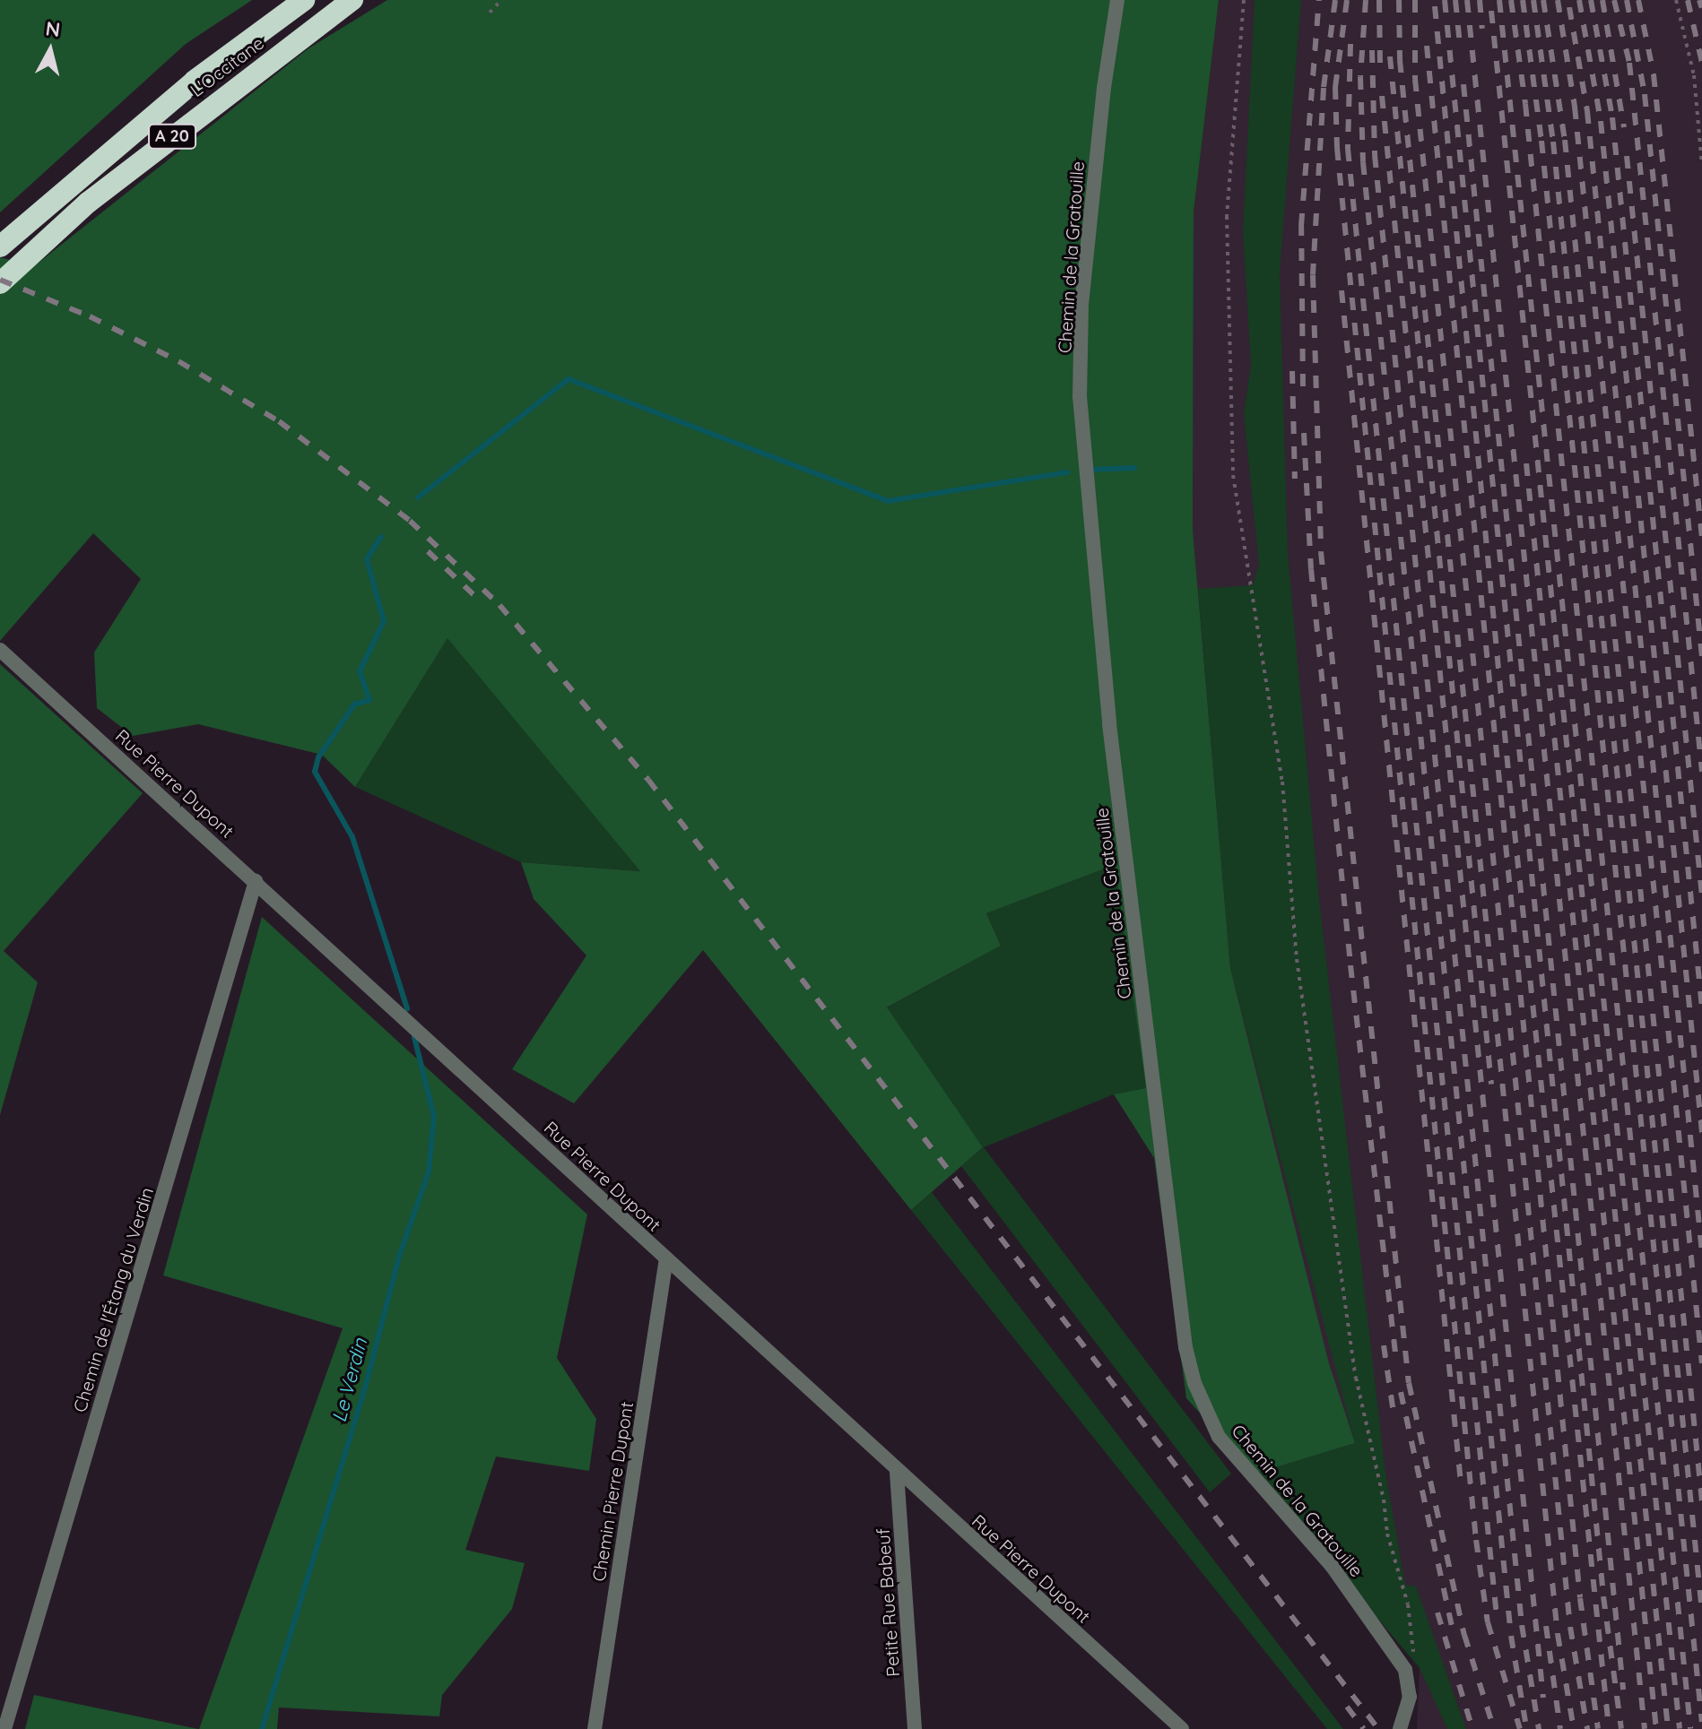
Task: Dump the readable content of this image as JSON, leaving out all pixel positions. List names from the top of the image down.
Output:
{
  "streets": {
    "highway": ["L'Occitane", "A 20"],
    "street": [
      "Chemin de la Gratouille",
      "Rue Pierre Dupont",
      "Chemin de l'Étang du Verdin",
      "Chemin Pierre Dupont",
      "Petite Rue Babeuf"
    ]
  },
  "crossings": [
    ["Rue Pierre Dupont", "Chemin de l'Étang du Verdin"],
    ["Rue Pierre Dupont", "Chemin Pierre Dupont"],
    ["Rue Pierre Dupont", "Petite Rue Babeuf"]
  ],
  "water": ["Le Verdin"],
  "north": "top"
}
